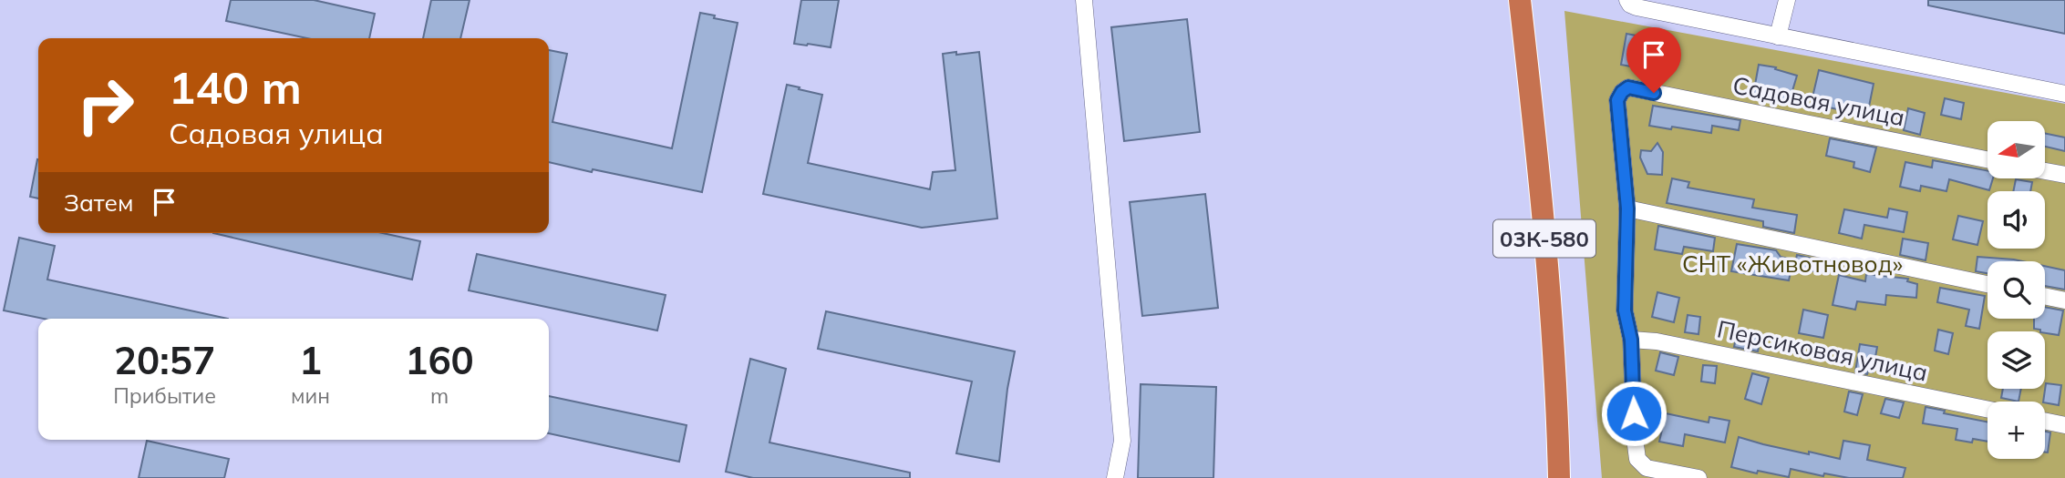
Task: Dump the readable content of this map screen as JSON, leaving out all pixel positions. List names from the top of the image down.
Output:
{
  "streets": {
    "highway": ["03К-580"],
    "street": ["Садовая улица", "Персиковая улица"]
  },
  "parks": ["СНТ «Животновод»"],
  "north": "left",
  "page": {
    "turn": ["140 m", "Садовая улица"],
    "map_buttons": "+",
    "then": "Затем",
    "eta": [
      "20:57",
      "Прибытие",
      "1",
      "мин",
      "160",
      "m"
    ]
  }
}
